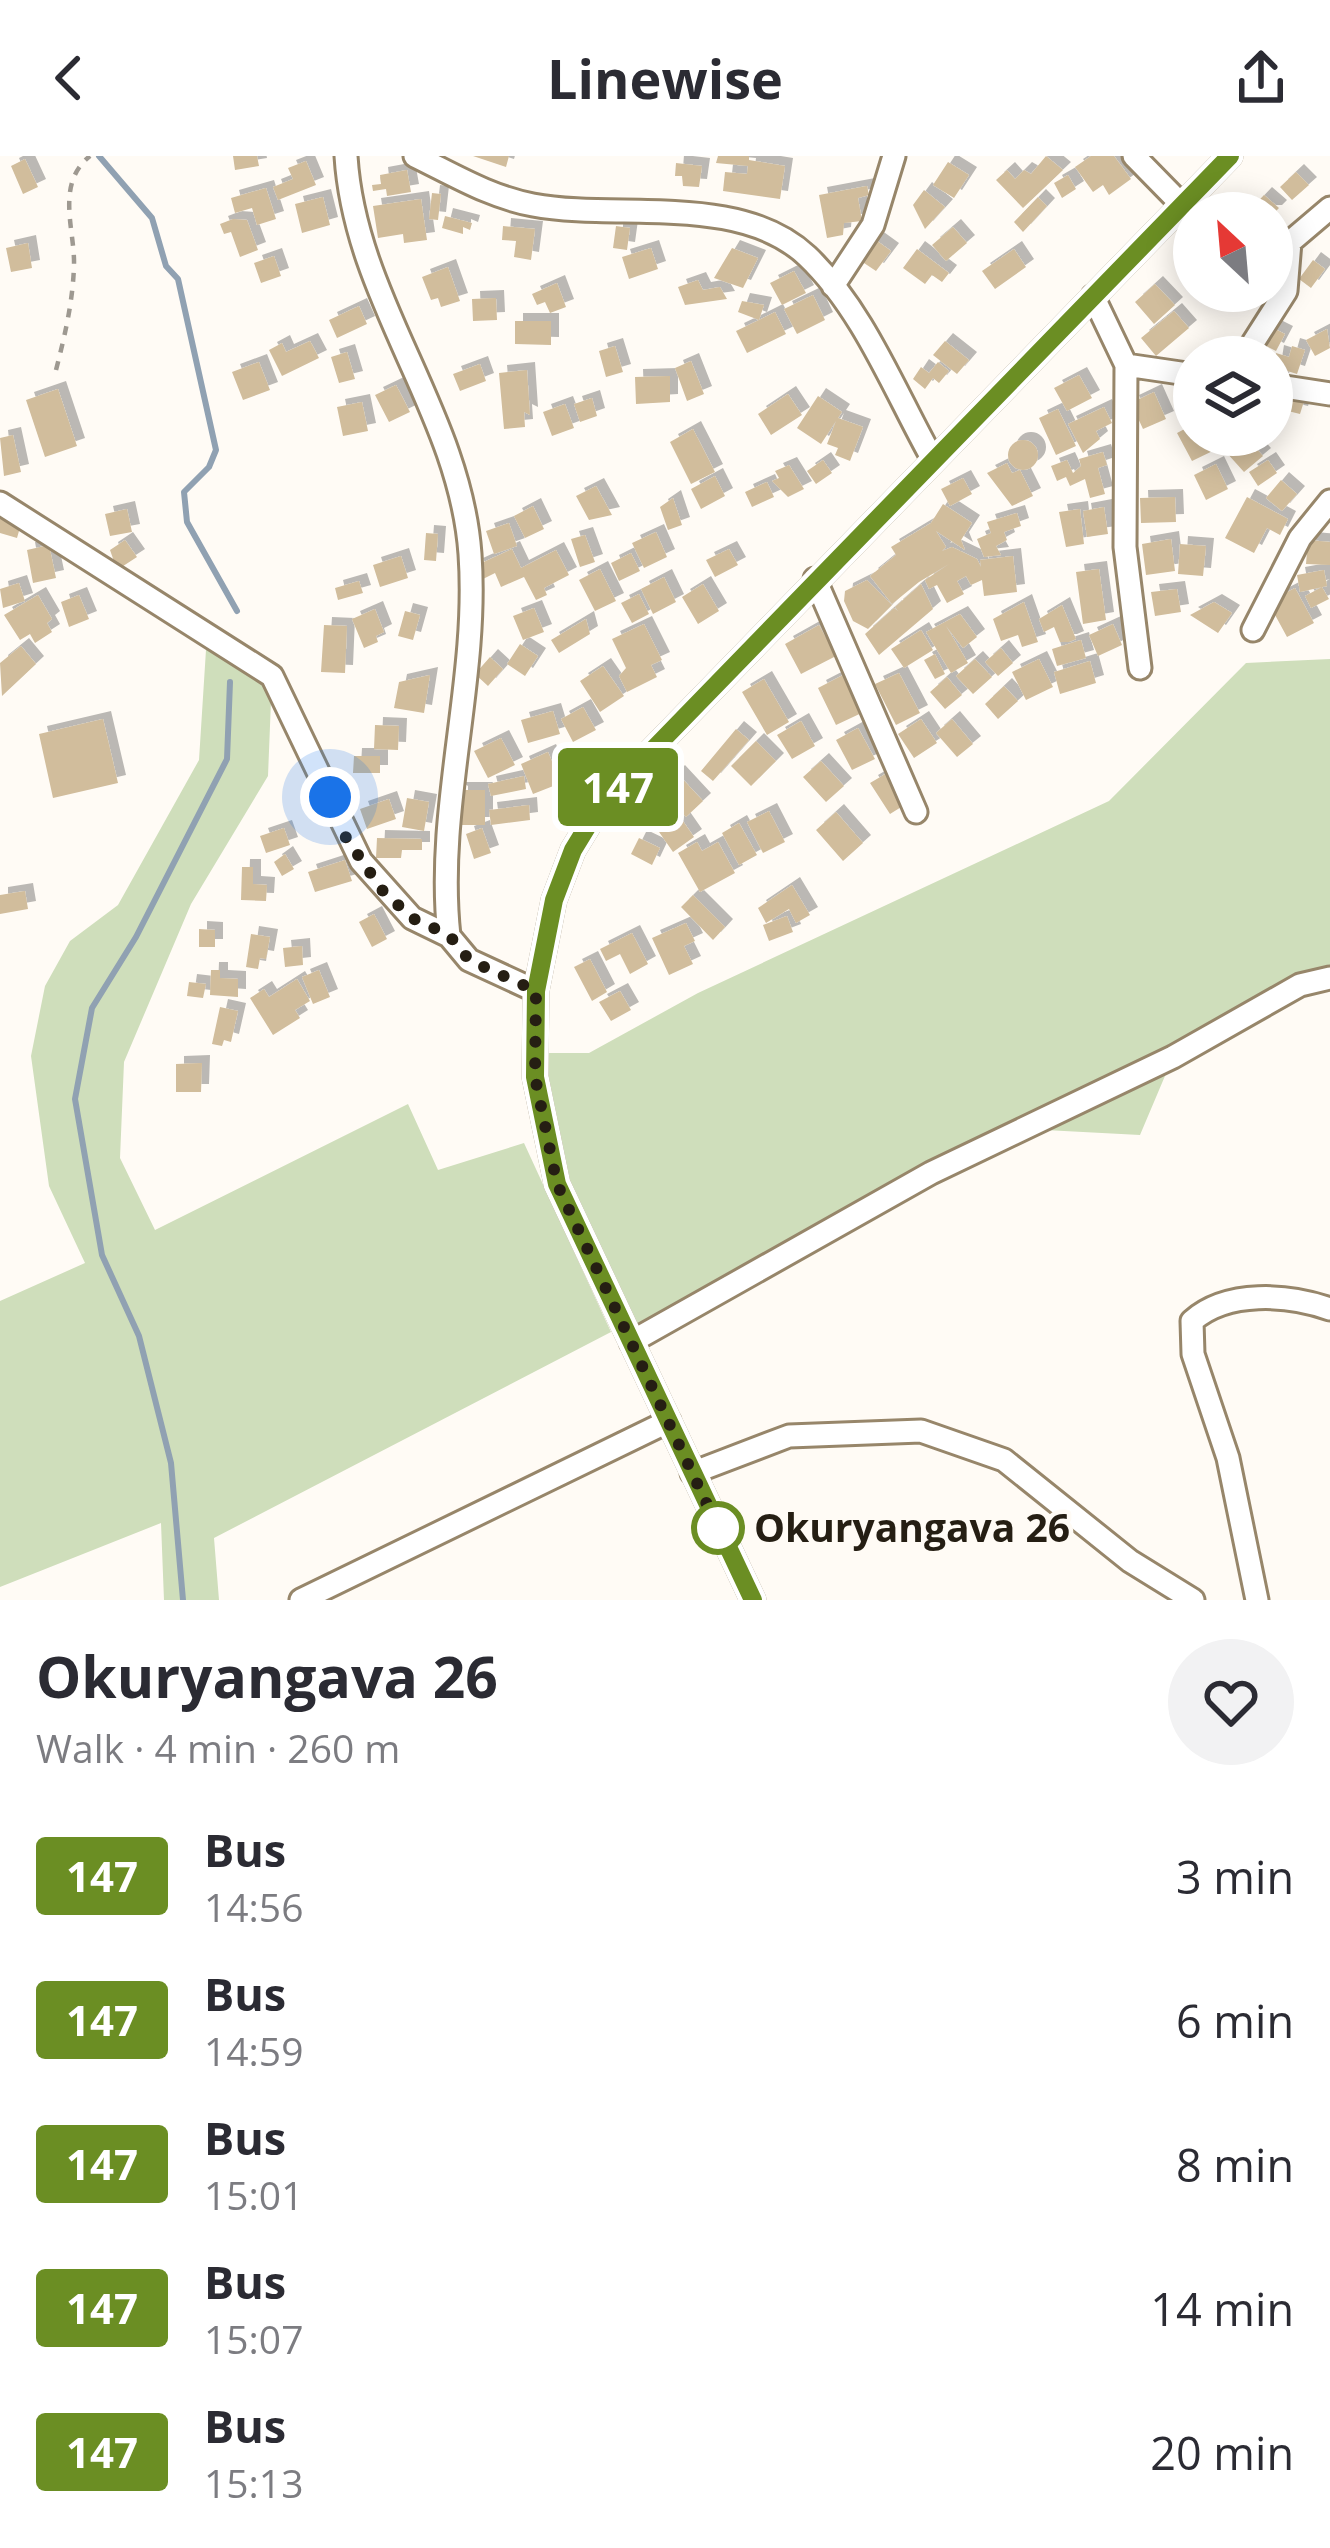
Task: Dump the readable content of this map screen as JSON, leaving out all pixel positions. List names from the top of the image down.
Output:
{
  "places": ["Okuryangava 26"],
  "lines": ["bus line 147"],
  "north": "top left",
  "page": {
    "header": "Linewise",
    "on_map": "147",
    "heading": ["Okuryangava 26", "Walk · 4 min · 260 m"],
    "list": [
      {
        "mark": "147",
        "name": "Bus",
        "note": "14:56",
        "value": "3 min"
      },
      {
        "mark": "147",
        "name": "Bus",
        "note": "14:59",
        "value": "6 min"
      },
      {
        "mark": "147",
        "name": "Bus",
        "note": "15:01",
        "value": "8 min"
      },
      {
        "mark": "147",
        "name": "Bus",
        "note": "15:07",
        "value": "14 min"
      },
      {
        "mark": "147",
        "name": "Bus",
        "note": "15:13",
        "value": "20 min"
      }
    ]
  }
}
